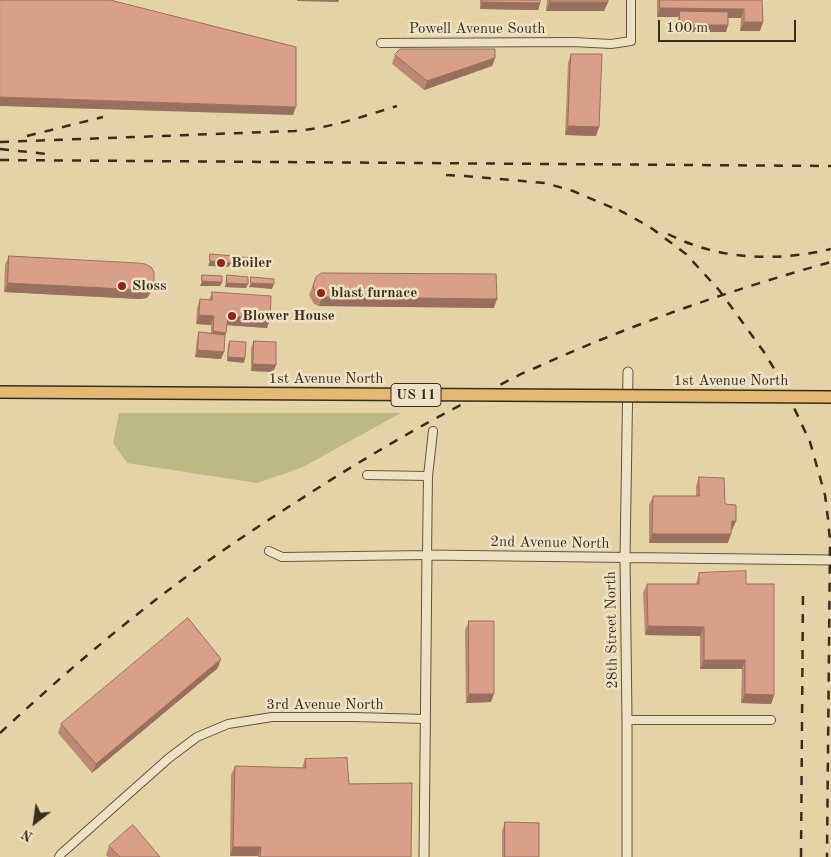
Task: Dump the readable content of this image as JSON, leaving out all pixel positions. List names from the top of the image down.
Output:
{
  "streets": {
    "main road": ["1st Avenue North", "US 11"],
    "street": [
      "Powell Avenue South",
      "2nd Avenue North",
      "28th Street North",
      "3rd Avenue North"
    ]
  },
  "crossings": [
    ["2nd Avenue North", "28th Street North"]
  ],
  "places": [
    "Boiler",
    "Sloss",
    "blast furnace",
    "Blower House"
  ],
  "scale_bar": "100 m",
  "north": "bottom left"
}
